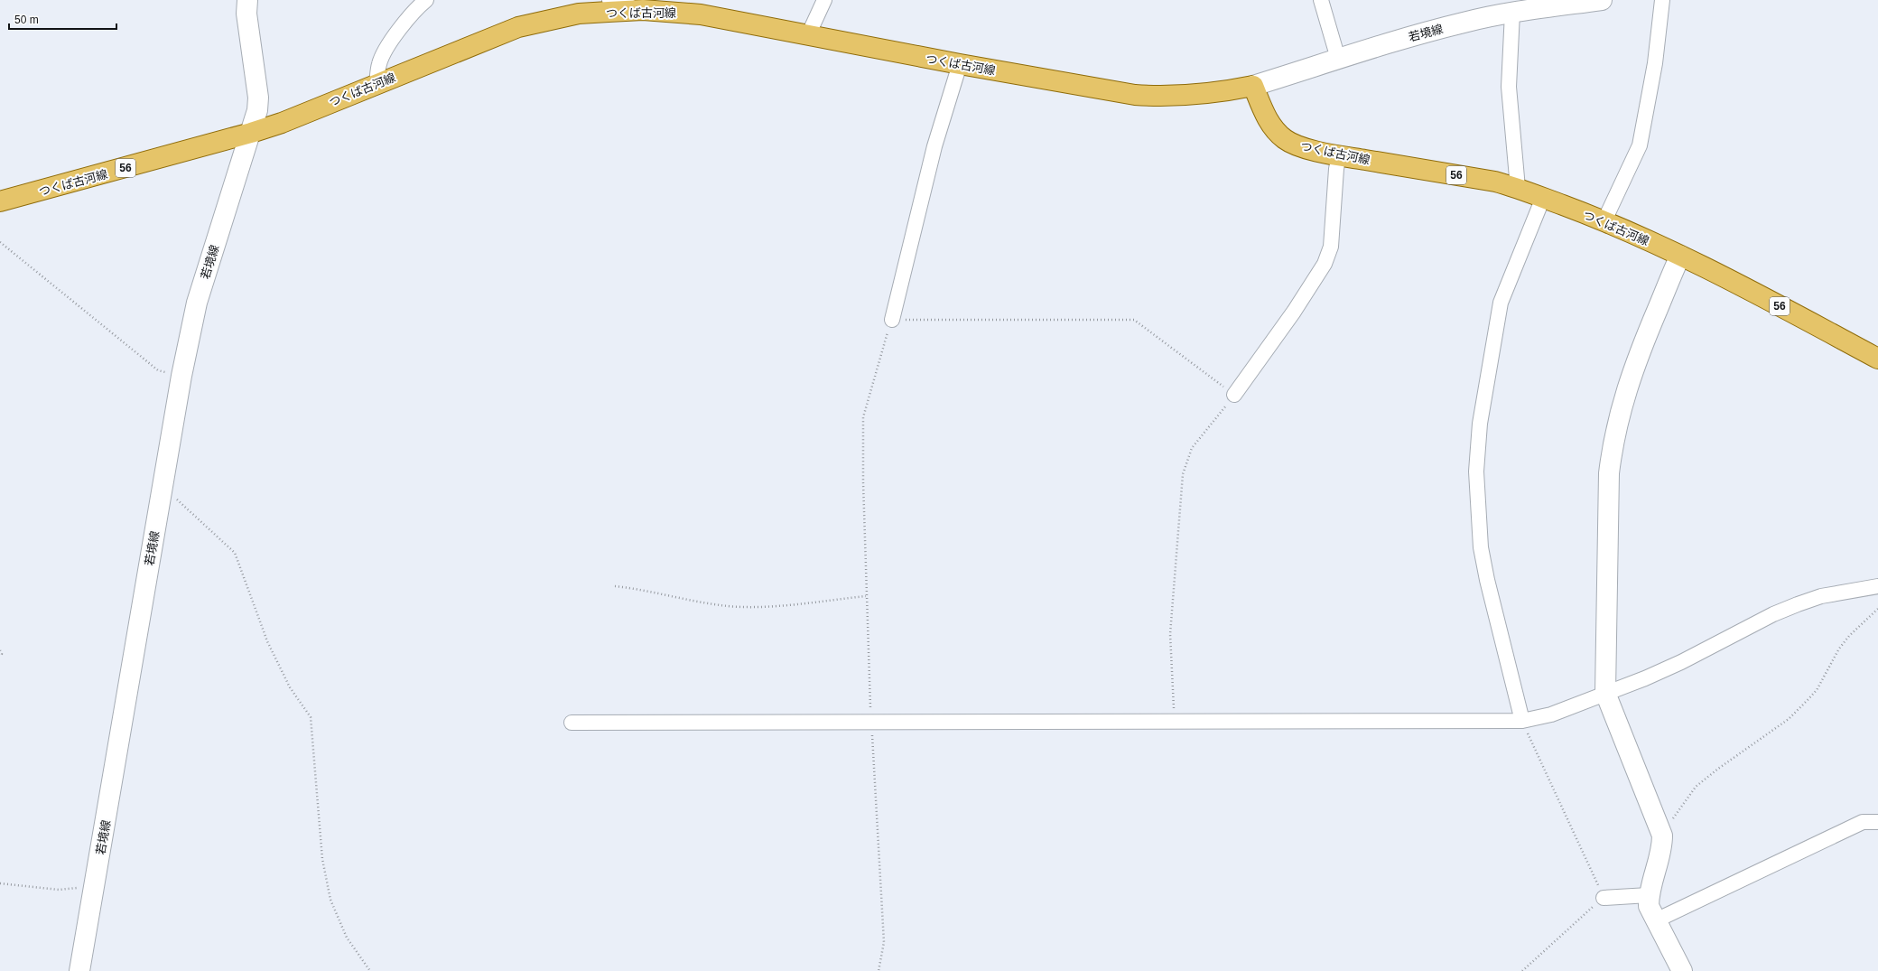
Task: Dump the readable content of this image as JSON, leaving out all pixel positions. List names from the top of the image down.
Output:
{
  "streets": {
    "main road": ["つくば古河線", "若境線", "56"]
  },
  "crossings": [
    ["つくば古河線", "若境線"]
  ],
  "scale_bar": "50 m"
}
